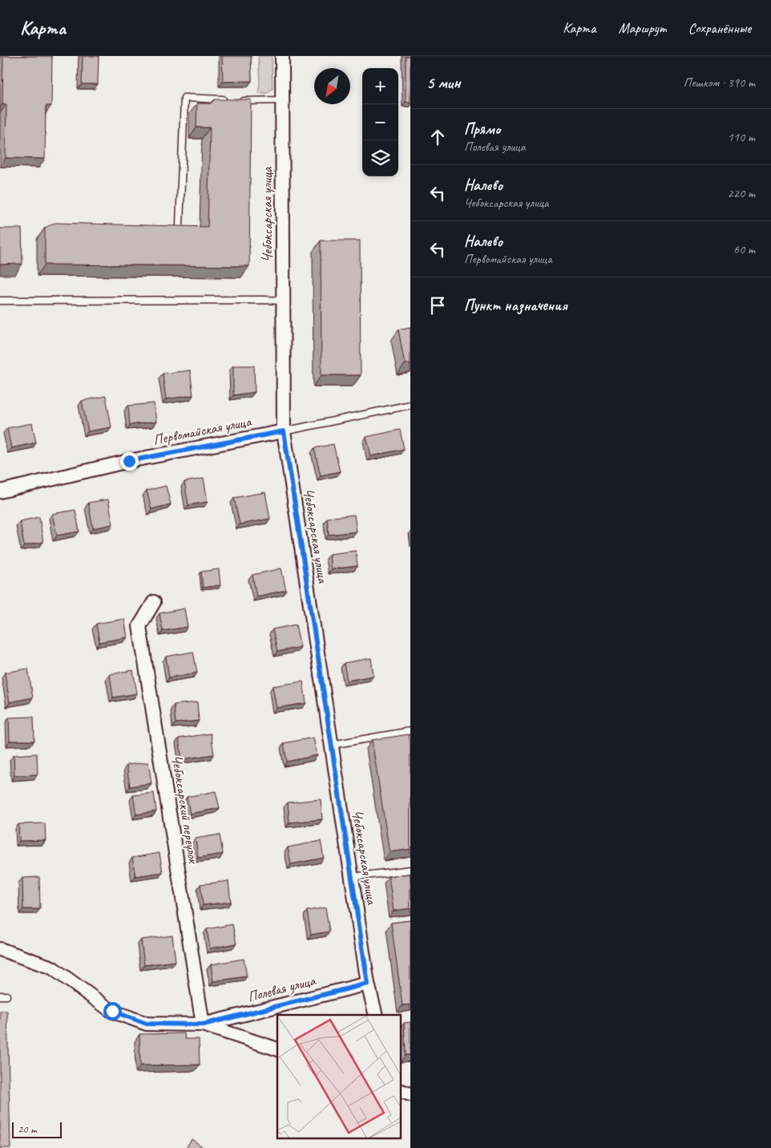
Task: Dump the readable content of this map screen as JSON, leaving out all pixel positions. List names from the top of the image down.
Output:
{
  "streets": {
    "street": [
      "Чебоксарская улица",
      "Первомайская улица",
      "Чебоксарский переулок",
      "Полевая улица"
    ]
  },
  "crossings": [
    ["Чебоксарская улица", "Первомайская улица"],
    ["Чебоксарская улица", "Полевая улица"],
    ["Чебоксарский переулок", "Полевая улица"]
  ],
  "scale_bar": "20 m",
  "north": "bottom left",
  "page": {
    "header": "Карта",
    "nav": ["Карта", "Маршрут", "Сохранённые"],
    "heading": ["5 мин", "Пешком · 390 m"],
    "map_buttons": ["+", "−"],
    "list": [
      ["Прямо", "Полевая улица", "110 m"],
      ["Налево", "Чебоксарская улица", "220 m"],
      ["Налево", "Первомайская улица", "60 m"],
      "Пункт назначения"
    ],
    "scale": "20 m"
  }
}
